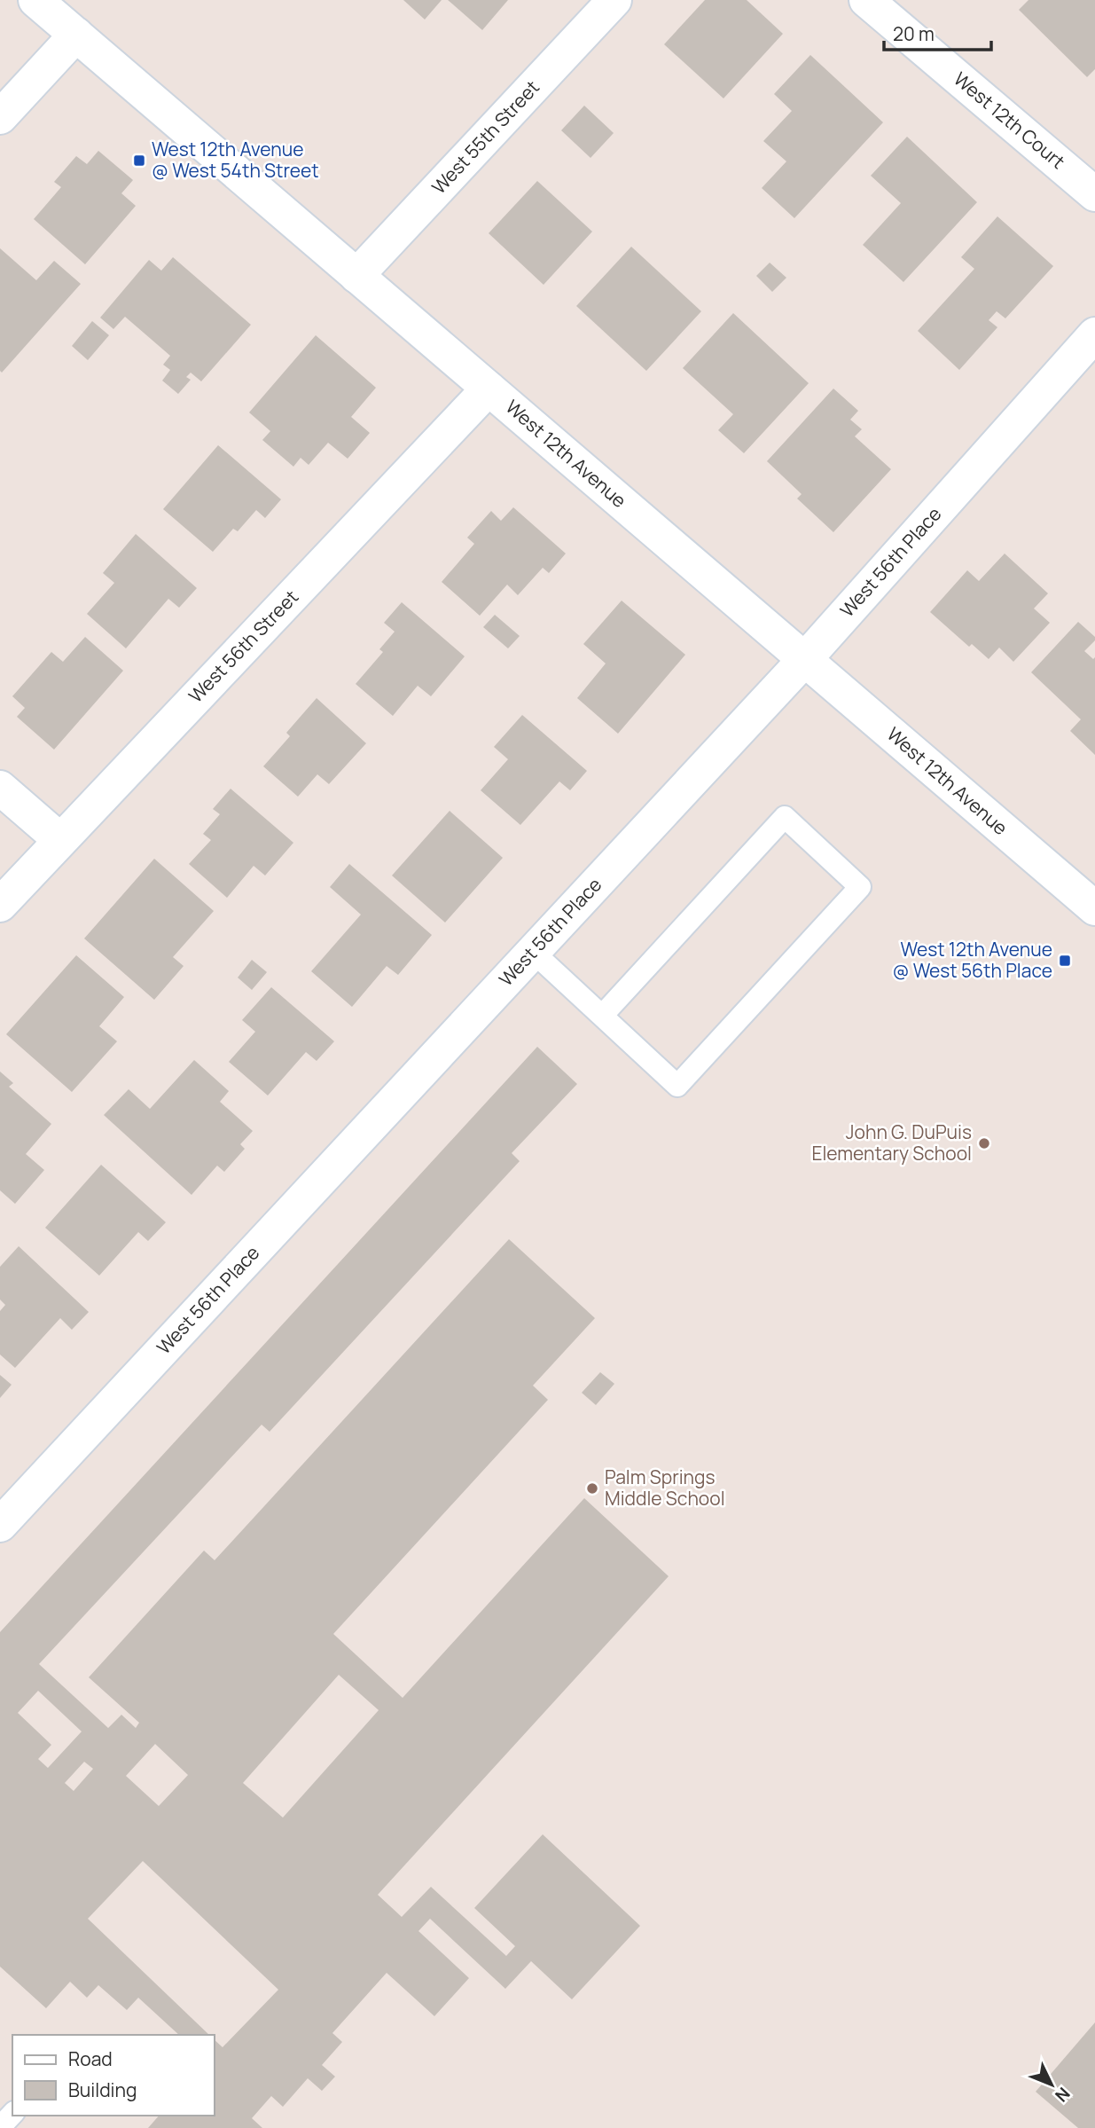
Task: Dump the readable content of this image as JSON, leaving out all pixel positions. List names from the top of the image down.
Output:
{
  "streets": {
    "street": [
      "West 12th Court",
      "West 55th Street",
      "West 12th Avenue",
      "West 56th Place",
      "West 56th Street"
    ]
  },
  "crossings": [
    ["West 55th Street", "West 12th Avenue"],
    ["West 12th Avenue", "West 56th Place"],
    ["West 12th Avenue", "West 56th Street"]
  ],
  "places": {
    "transit": ["West 12th Avenue @ West 54th Street", "West 12th Avenue @ West 56th Place"],
    "other": ["John G. DuPuis Elementary School", "Palm Springs Middle School"]
  },
  "legend": ["Road", "Building"],
  "scale_bar": "20 m",
  "north": "bottom right"
}
